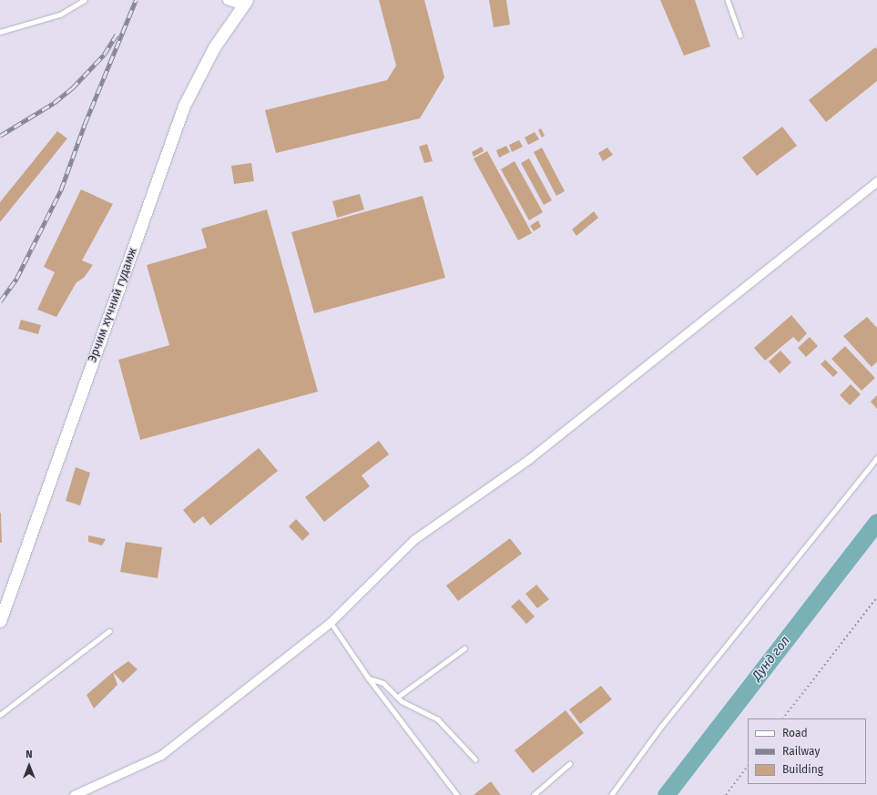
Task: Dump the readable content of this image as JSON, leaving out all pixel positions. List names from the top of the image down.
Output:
{
  "streets": {
    "main road": ["Эрчим хүчний гудамж"]
  },
  "water": ["Дунд гол"],
  "legend": ["Road", "Railway", "Building"],
  "north": "top"
}
